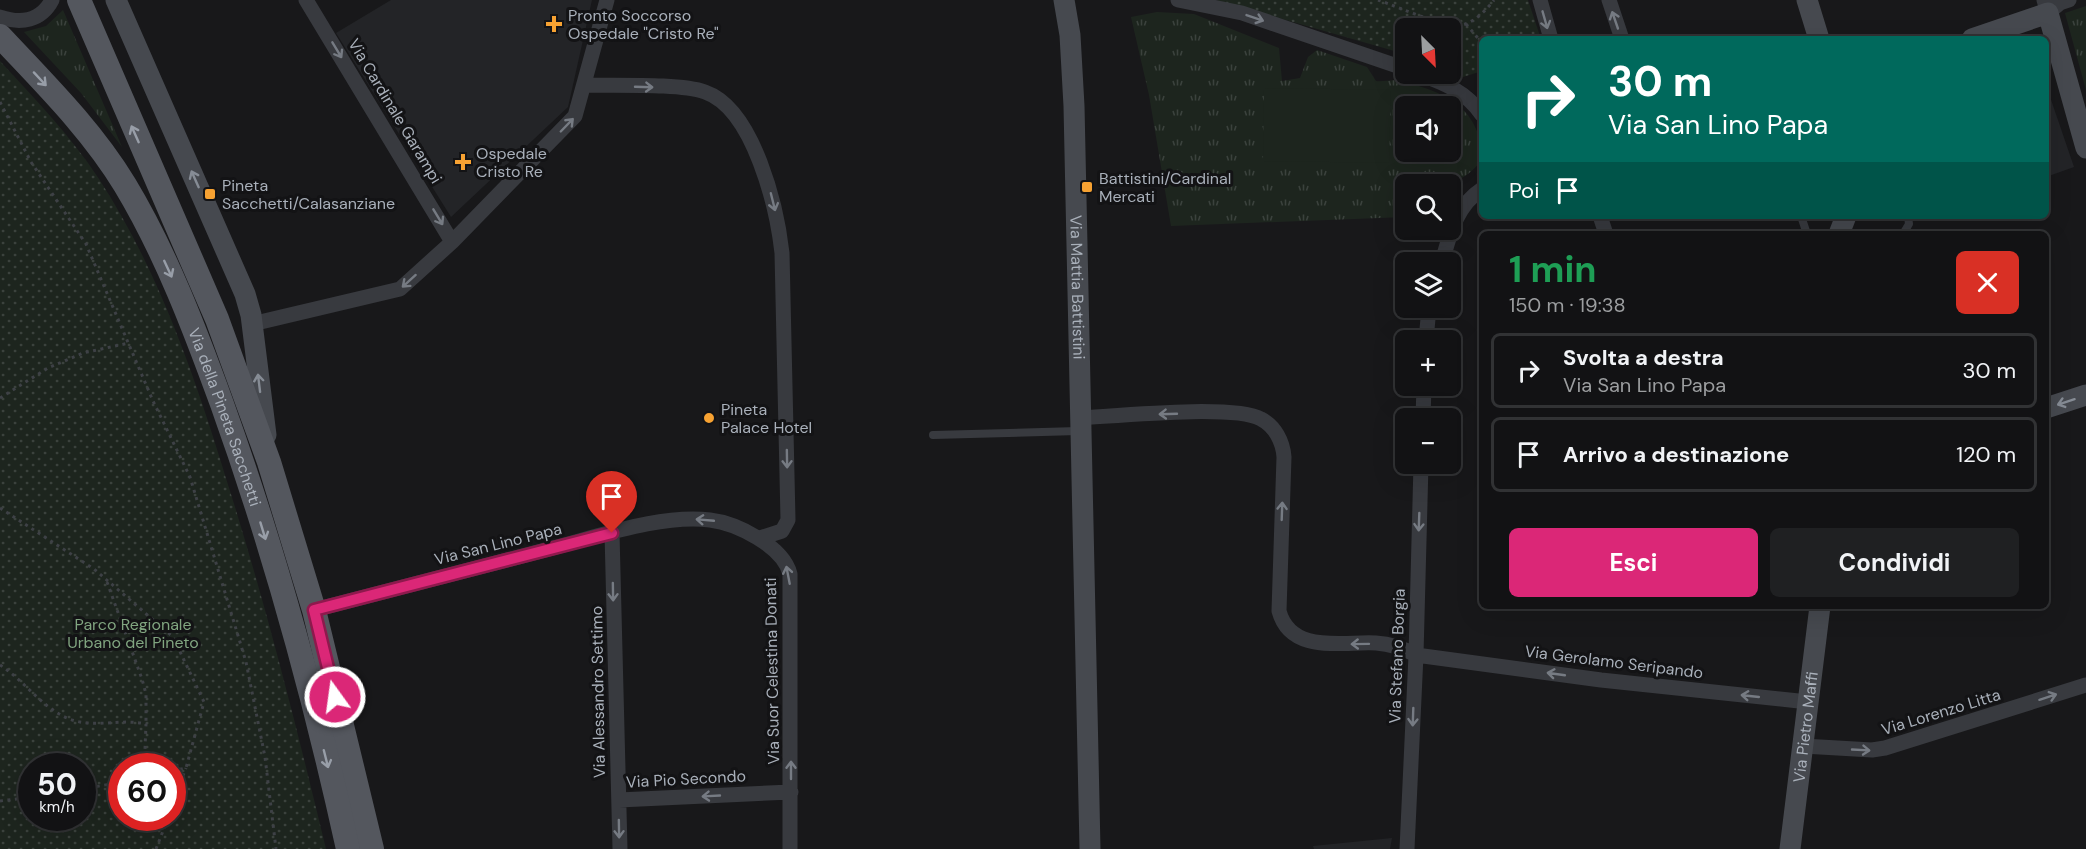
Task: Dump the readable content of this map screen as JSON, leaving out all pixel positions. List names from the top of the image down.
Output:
{
  "streets": {
    "main road": ["Via della Pineta Sacchetti"],
    "street": [
      "Via Cardinale Garampi",
      "Via Mattia Battistini",
      "Via San Lino Papa",
      "Via Stefano Borgia",
      "Via Gerolamo Seripando",
      "Via Suor Celestina Donati",
      "Via Alessandro Settimo",
      "Via Lorenzo Litta",
      "Via Pietro Maffi",
      "Via Pio Secondo"
    ]
  },
  "crossings": [
    ["Via Mattia Battistini", "Via Gerolamo Seripando"],
    ["Via della Pineta Sacchetti", "Via San Lino Papa"],
    ["Via San Lino Papa", "Via Suor Celestina Donati"],
    ["Via San Lino Papa", "Via Alessandro Settimo"],
    ["Via Stefano Borgia", "Via Gerolamo Seripando"],
    ["Via Gerolamo Seripando", "Via Pietro Maffi"],
    ["Via Suor Celestina Donati", "Via Pio Secondo"],
    ["Via Alessandro Settimo", "Via Pio Secondo"],
    ["Via Lorenzo Litta", "Via Pietro Maffi"]
  ],
  "one_way": [
    "Via Cardinale Garampi",
    "Via Stefano Borgia",
    "Via Gerolamo Seripando",
    "Via Suor Celestina Donati",
    "Via Alessandro Settimo",
    "Via Lorenzo Litta",
    "Via Pio Secondo"
  ],
  "parks": ["Parco Regionale Urbano del Pineto"],
  "places": {
    "health": ["Pronto Soccorso Ospedale \"Cristo Re\"", "Ospedale Cristo Re"],
    "transit": ["Battistini/Cardinal Mercati", "Pineta Sacchetti/Calasanziane"],
    "other": ["Pineta Palace Hotel"]
  },
  "north": "bottom right",
  "page": {
    "map_buttons": ["+", "−"],
    "turn": ["30 m", "Via San Lino Papa"],
    "then": "Poi",
    "heading": ["1 min", "150 m · 19:38"],
    "list": [
      {
        "name": "Svolta a destra",
        "note": "Via San Lino Papa",
        "value": "30 m"
      },
      {
        "name": "Arrivo a destinazione",
        "value": "120 m"
      }
    ],
    "buttons": ["Esci", "Condividi"],
    "speed": "50 km/h",
    "limit": "60"
  }
}
